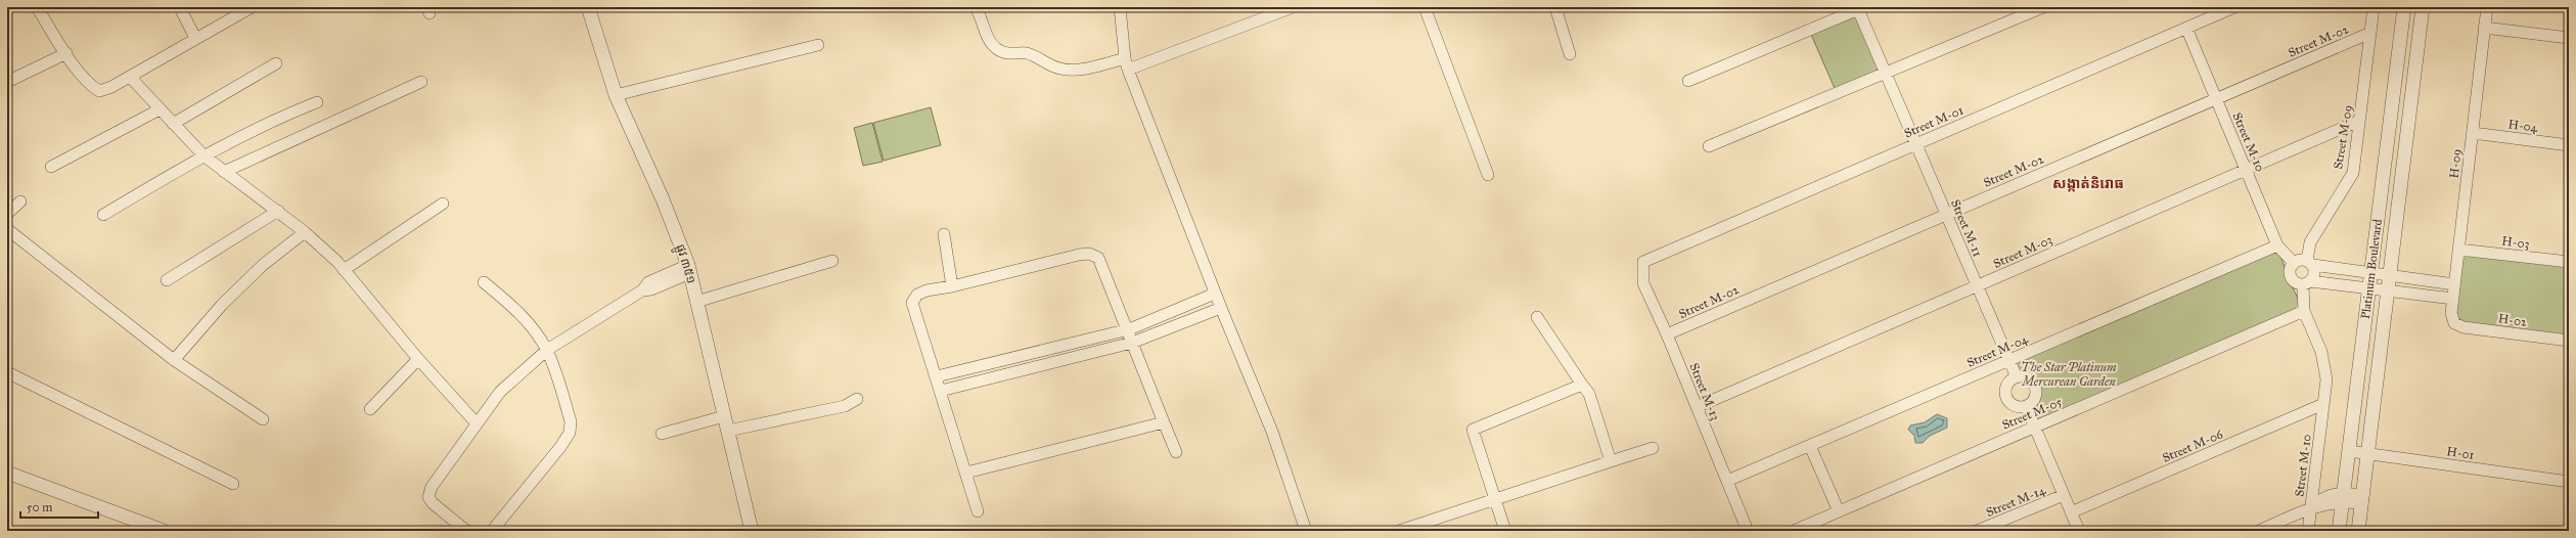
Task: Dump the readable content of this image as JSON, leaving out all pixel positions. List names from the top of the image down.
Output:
{
  "streets": {
    "street": [
      "Street M-02",
      "Street M-01",
      "H-04",
      "Street M-09",
      "Street M-10",
      "H-09",
      "Street M-11",
      "H-03",
      "Street M-03",
      "ផ្លូវ ៣៥១",
      "Platinum Boulevard",
      "H-02",
      "Street M-04",
      "Street M-13",
      "Street M-05",
      "Street M-06",
      "H-01",
      "Street M-14"
    ]
  },
  "crossings": [
    ["Street M-02", "Street M-09"],
    ["Street M-02", "Street M-10"],
    ["Street M-02", "Street M-11"],
    ["Street M-02", "Street M-13"],
    ["Street M-01", "Street M-10"],
    ["Street M-01", "Street M-11"],
    ["Street M-01", "Street M-13"],
    ["H-04", "H-09"],
    ["Street M-09", "Street M-10"],
    ["Street M-09", "Street M-03"],
    ["Street M-10", "Street M-03"],
    ["Street M-10", "Street M-04"],
    ["Street M-10", "Street M-05"],
    ["Street M-10", "Street M-06"],
    ["H-09", "H-03"],
    ["H-09", "H-02"],
    ["Street M-11", "Street M-03"],
    ["Street M-11", "Street M-04"],
    ["Street M-03", "Street M-13"],
    ["Platinum Boulevard", "H-01"],
    ["Street M-04", "Street M-13"]
  ],
  "districts": ["សង្កាត់និរោធ"],
  "parks": ["The Star Platinum Mercurean Garden"],
  "scale_bar": "50 m"
}
